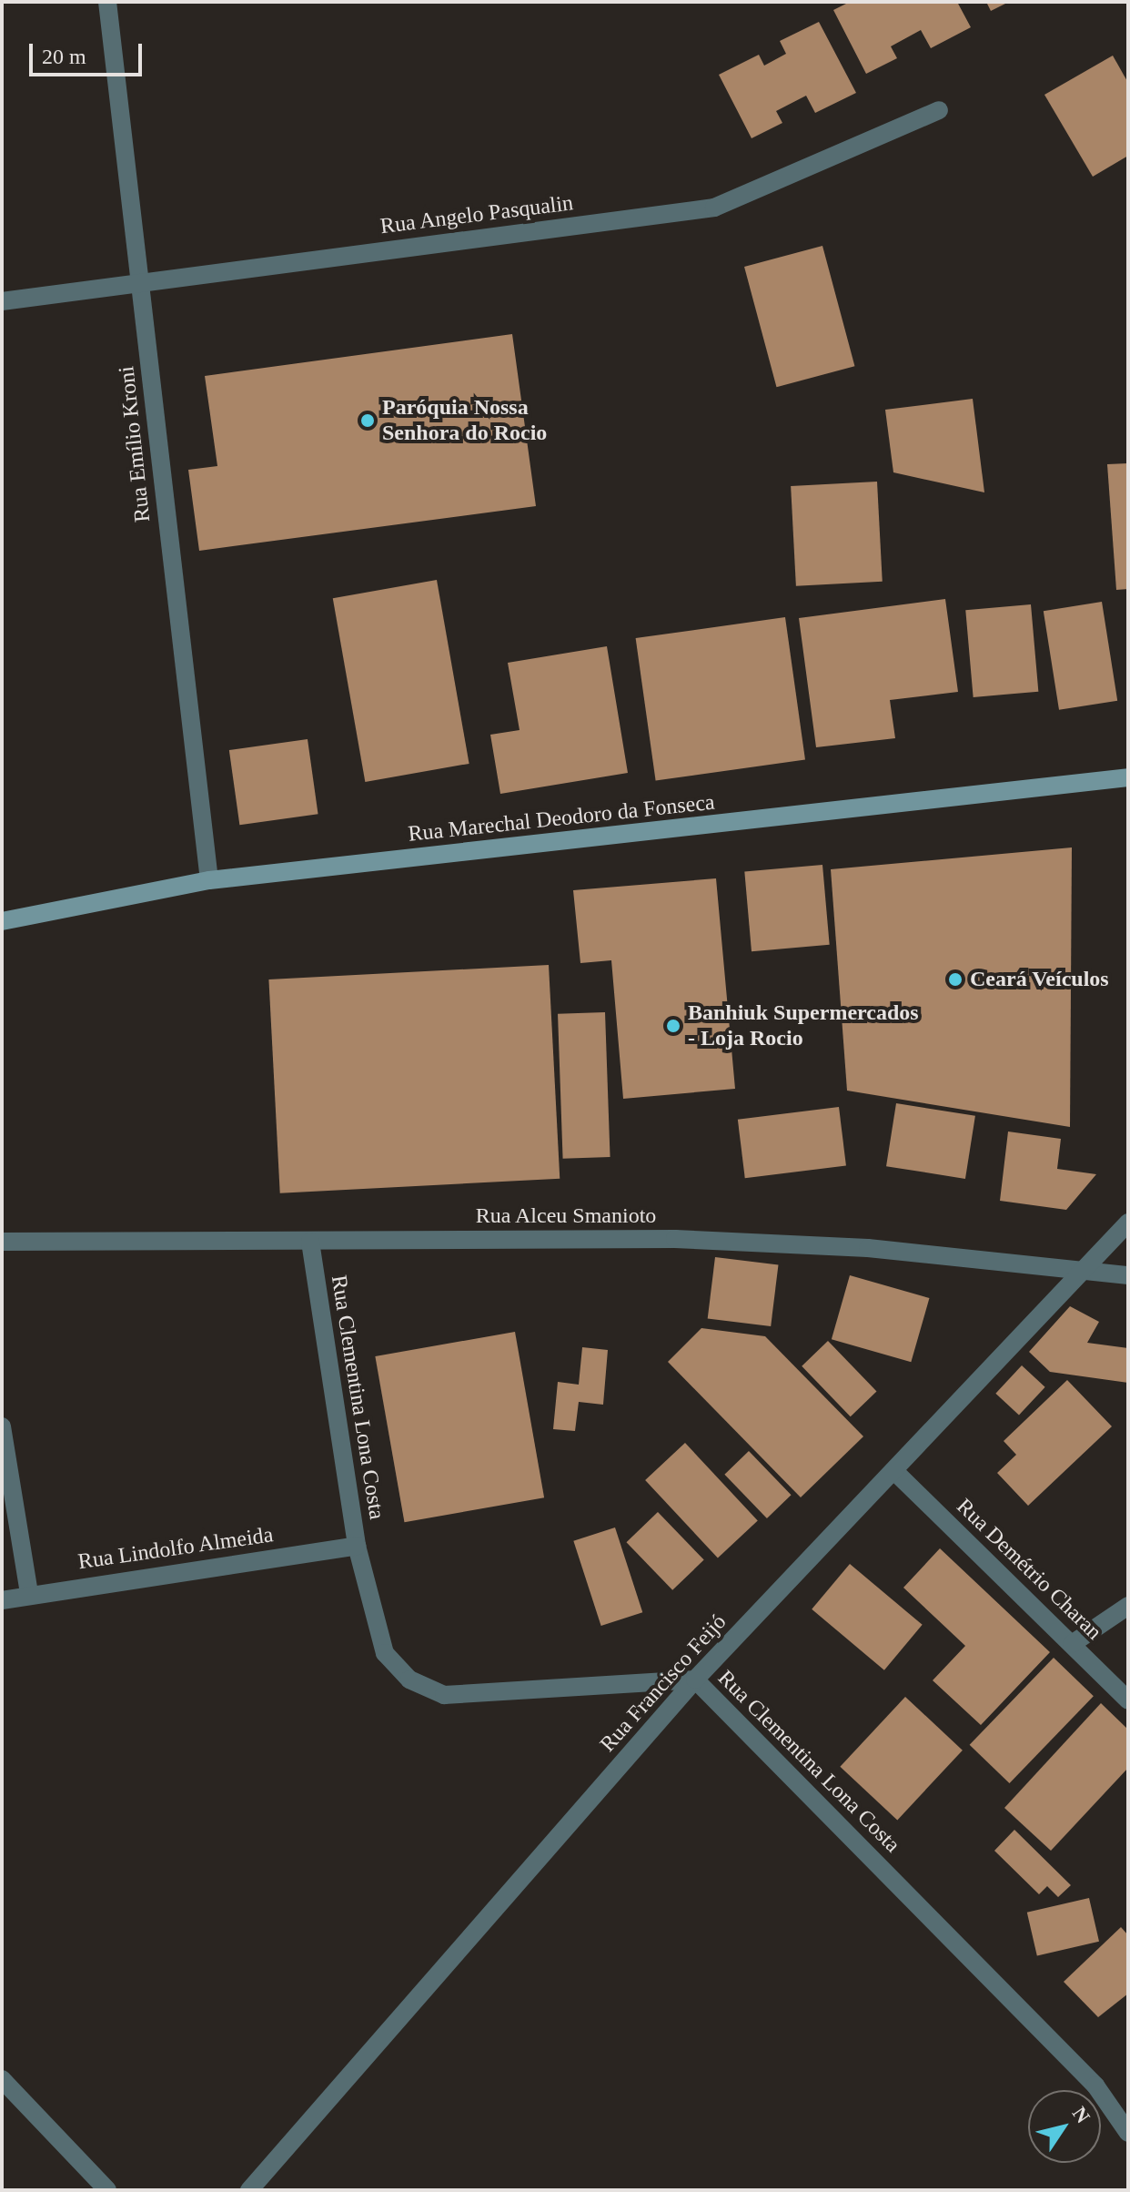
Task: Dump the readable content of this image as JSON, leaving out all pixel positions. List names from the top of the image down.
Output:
{
  "streets": {
    "main road": ["Rua Marechal Deodoro da Fonseca"],
    "street": [
      "Rua Angelo Pasqualin",
      "Rua Emílio Kroni",
      "Rua Alceu Smanioto",
      "Rua Clementina Lona Costa",
      "Rua Lindolfo Almeida",
      "Rua Demétrio Charan",
      "Rua Francisco Feijó"
    ]
  },
  "crossings": [
    ["Rua Angelo Pasqualin", "Rua Emílio Kroni"],
    ["Rua Emílio Kroni", "Rua Marechal Deodoro da Fonseca"],
    ["Rua Alceu Smanioto", "Rua Clementina Lona Costa"],
    ["Rua Alceu Smanioto", "Rua Francisco Feijó"],
    ["Rua Clementina Lona Costa", "Rua Lindolfo Almeida"],
    ["Rua Clementina Lona Costa", "Rua Francisco Feijó"],
    ["Rua Demétrio Charan", "Rua Francisco Feijó"]
  ],
  "places": ["Paróquia Nossa Senhora do Rocio", "Ceará Veículos", "Banhiuk Supermercados - Loja Rocio"],
  "scale_bar": "20 m",
  "north": "top right"
}
